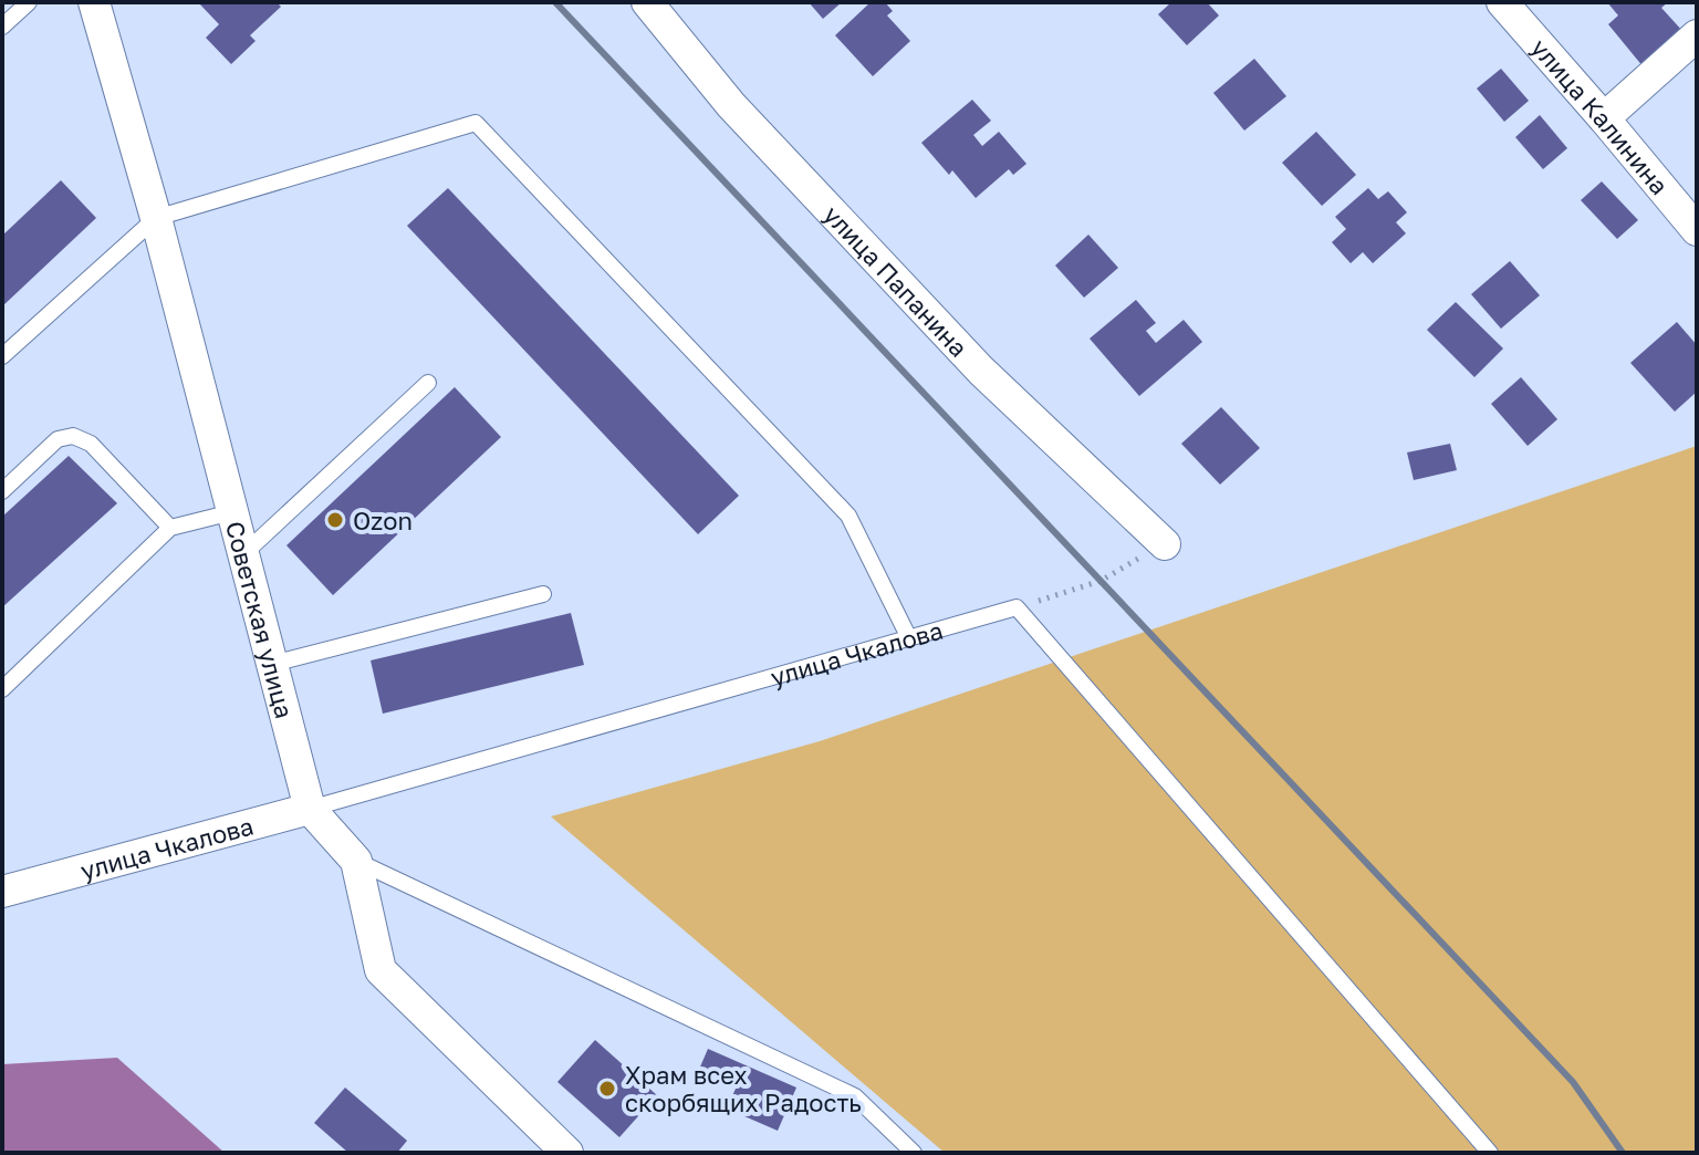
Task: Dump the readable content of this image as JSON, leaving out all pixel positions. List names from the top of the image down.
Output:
{
  "streets": {
    "street": [
      "улица Калинина",
      "улица Папанина",
      "Советская улица",
      "улица Чкалова"
    ]
  },
  "crossings": [
    ["Советская улица", "улица Чкалова"]
  ],
  "places": ["Ozon", "Храм всех скорбящих Радость"]
}
